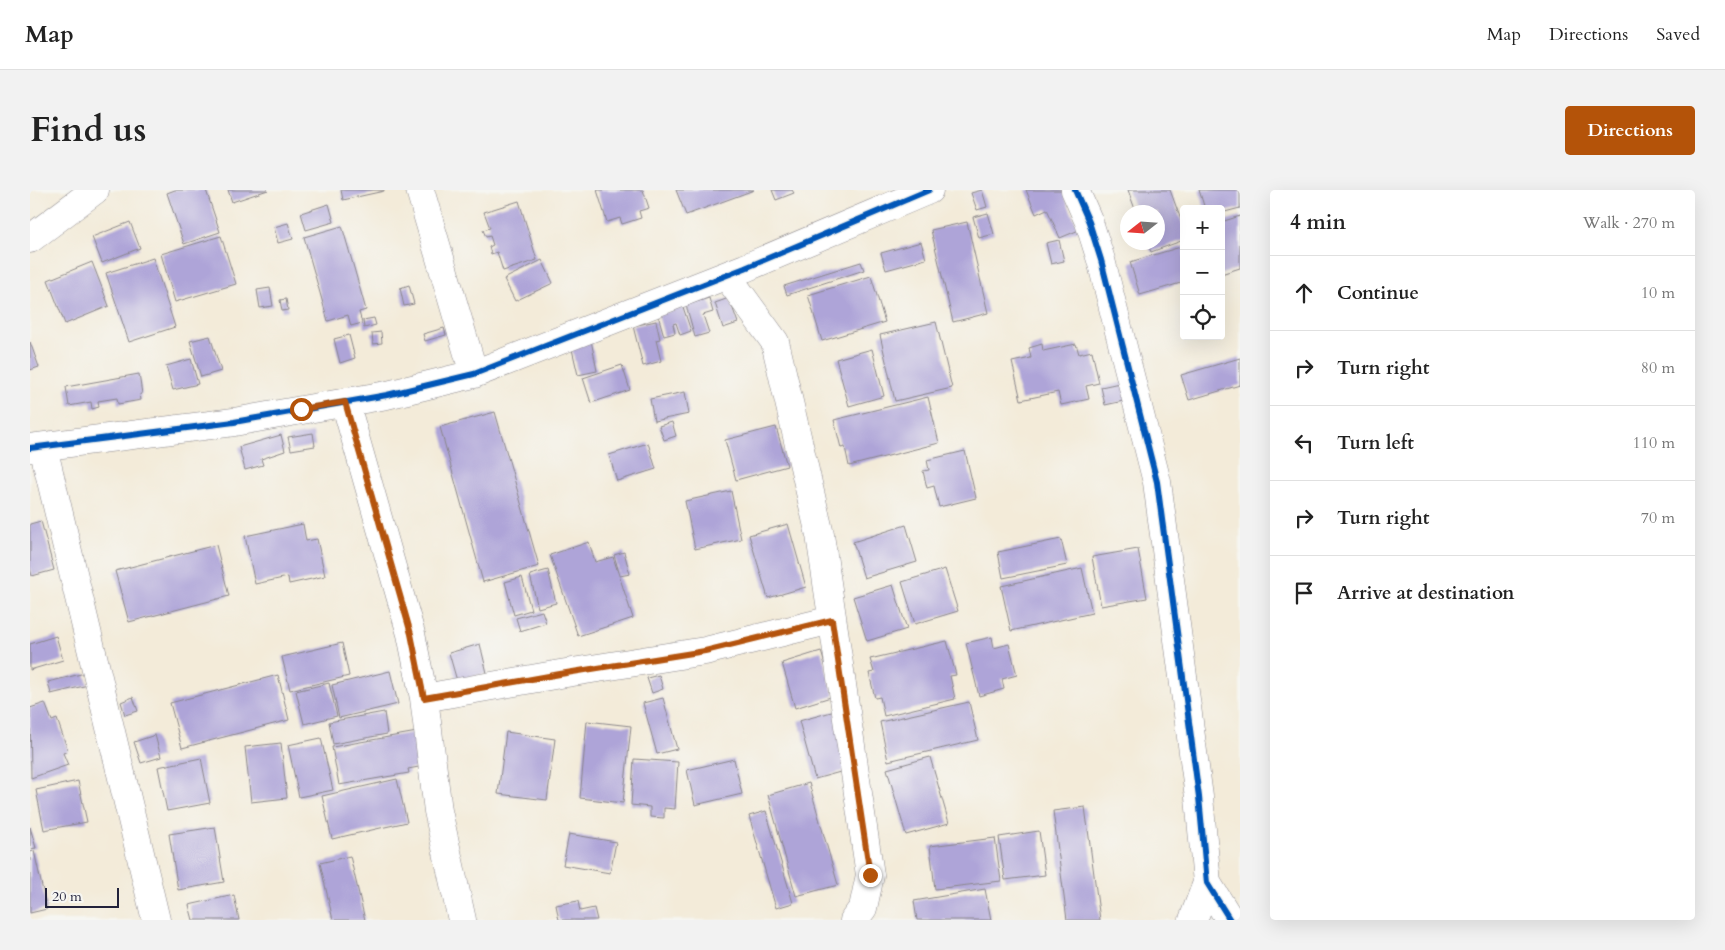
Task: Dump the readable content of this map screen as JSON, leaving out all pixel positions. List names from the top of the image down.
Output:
{
  "scale_bar": "20 m",
  "north": "left",
  "page": {
    "header": "Map",
    "nav": ["Map", "Directions", "Saved"],
    "title": "Find us",
    "buttons": "Directions",
    "heading": ["4 min", "Walk · 270 m"],
    "map_buttons": ["+", "−"],
    "list": [
      ["Continue", "10 m"],
      ["Turn right", "80 m"],
      ["Turn left", "110 m"],
      ["Turn right", "70 m"],
      "Arrive at destination"
    ],
    "scale": "20 m"
  }
}
